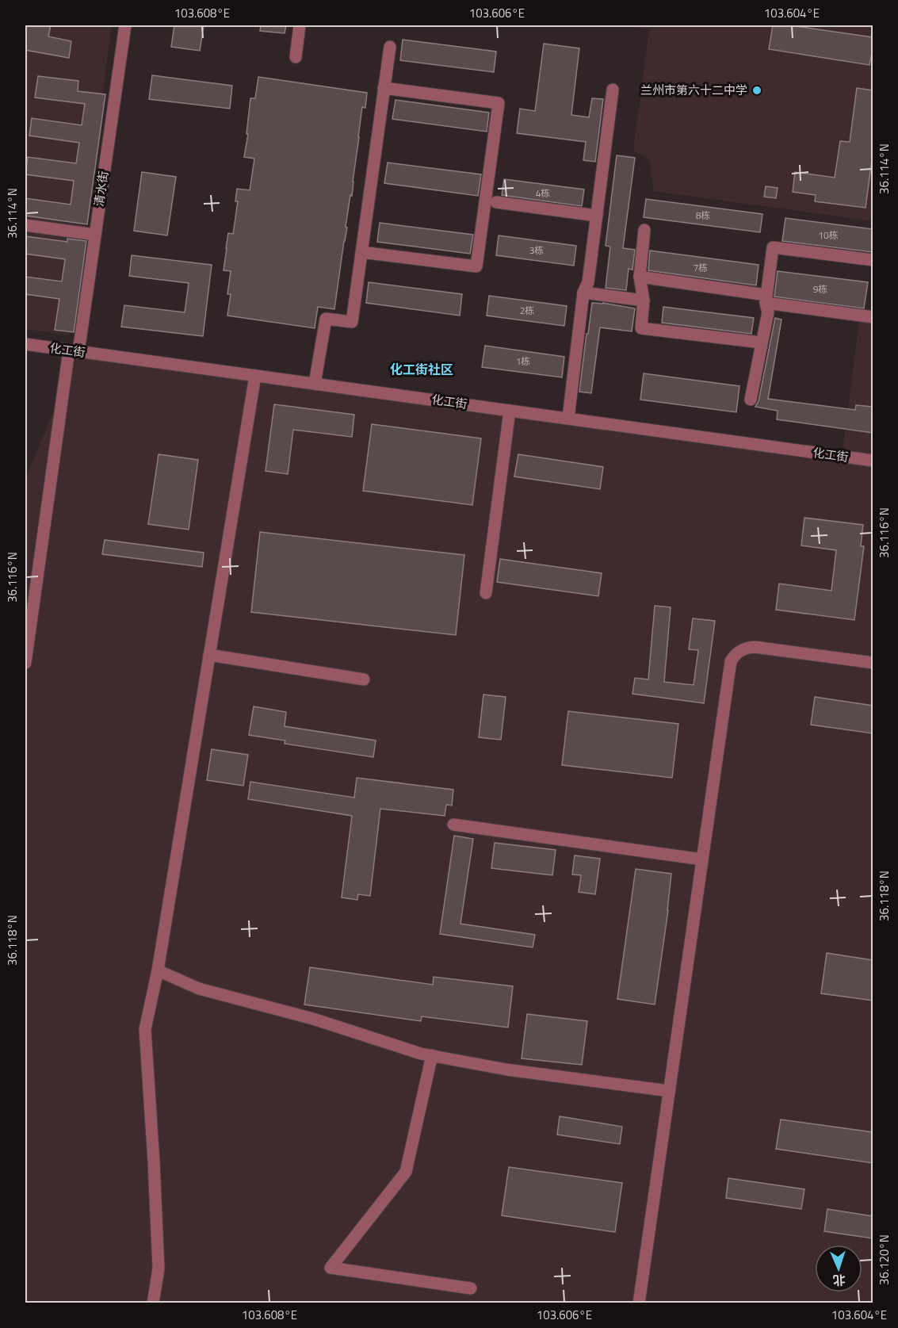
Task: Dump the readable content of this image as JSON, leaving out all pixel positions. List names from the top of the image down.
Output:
{
  "streets": {
    "street": ["清水街", "化工街"]
  },
  "crossings": [
    ["清水街", "化工街"]
  ],
  "districts": ["化工街社区"],
  "places": ["兰州市第六十二中学"],
  "house_numbers": [
    "4栋",
    "8栋",
    "10栋",
    "3栋",
    "7栋",
    "9栋",
    "2栋",
    "1栋"
  ],
  "north": "bottom",
  "coordinates": [
    "103.608°E",
    "103.606°E",
    "103.604°E",
    "36.114°N",
    "36.116°N",
    "36.118°N",
    "36.120°N"
  ]
}
